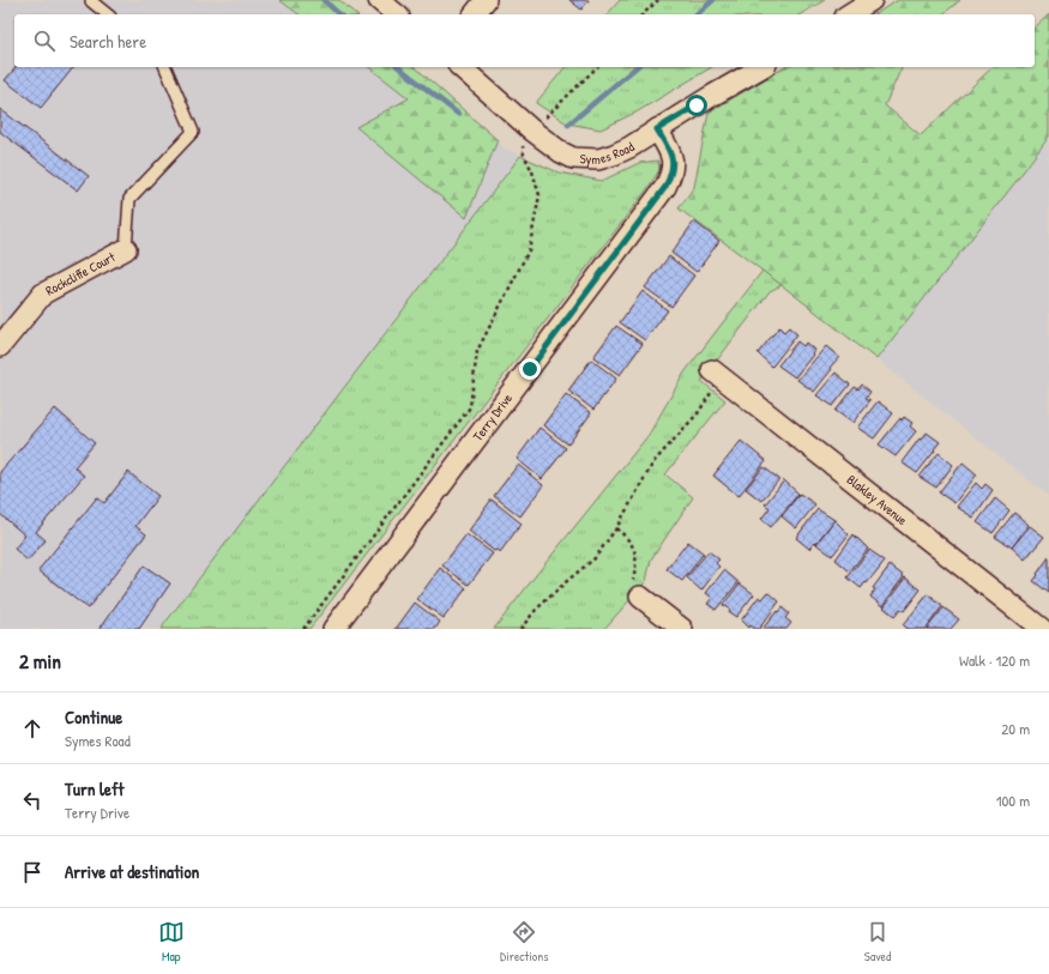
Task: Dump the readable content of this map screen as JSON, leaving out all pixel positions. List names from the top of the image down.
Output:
{
  "streets": {
    "street": [
      "Symes Road",
      "Rockcliffe Court",
      "Terry Drive",
      "Blakley Avenue"
    ]
  },
  "crossings": [
    ["Symes Road", "Terry Drive"]
  ],
  "page": {
    "search": "Search here",
    "heading": ["2 min", "Walk · 120 m"],
    "list": [
      ["Continue", "Symes Road", "20 m"],
      ["Turn left", "Terry Drive", "100 m"],
      "Arrive at destination"
    ],
    "nav": ["Map", "Directions", "Saved"]
  }
}
